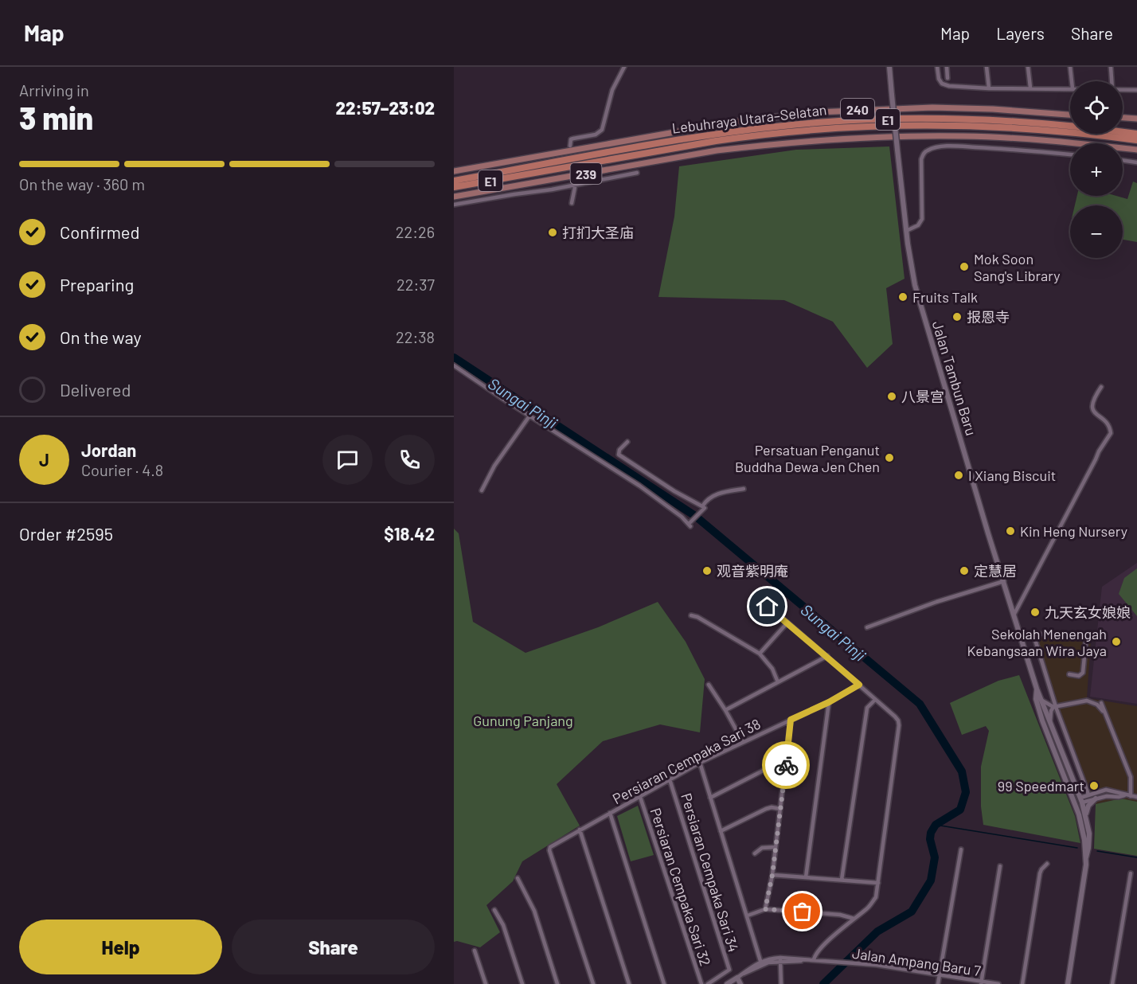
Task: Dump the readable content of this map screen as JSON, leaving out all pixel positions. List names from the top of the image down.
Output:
{
  "streets": {
    "highway": ["Lebuhraya Utara–Selatan", "E1"],
    "main road": ["240", "239", "Jalan Tambun Baru"],
    "street": [
      "Persiaran Cempaka Sari 38",
      "Persiaran Cempaka Sari 34",
      "Persiaran Cempaka Sari 32",
      "Jalan Ampang Baru 7"
    ]
  },
  "crossings": [
    ["Persiaran Cempaka Sari 38", "Persiaran Cempaka Sari 34"],
    ["Persiaran Cempaka Sari 38", "Persiaran Cempaka Sari 32"]
  ],
  "water": ["Sungai Pinji"],
  "parks": ["Gunung Panjang"],
  "places": [
    "打扪大圣庙",
    "Mok Soon Sang's Library",
    "Fruits Talk",
    "报恩寺",
    "八景宫",
    "Persatuan Penganut Buddha Dewa Jen Chen",
    "I Xiang Biscuit",
    "Kin Heng Nursery",
    "观音紫明庵",
    "定慧居",
    "九天玄女娘娘",
    "Sekolah Menengah Kebangsaan Wira Jaya",
    "99 Speedmart"
  ],
  "page": {
    "header": "Map",
    "nav": ["Map", "Layers", "Share"],
    "heading": ["3 min", "Arriving in", "22:57–23:02"],
    "panel": [
      "Jordan",
      "Courier · 4.8",
      "Order #2595",
      "$18.42"
    ],
    "map_buttons": ["+", "−"],
    "bar": "On the way · 360 m",
    "list": [
      ["Confirmed", "22:26"],
      ["Preparing", "22:37"],
      ["On the way", "22:38"],
      "Delivered"
    ],
    "round": "J",
    "buttons": ["Help", "Share"]
  }
}
